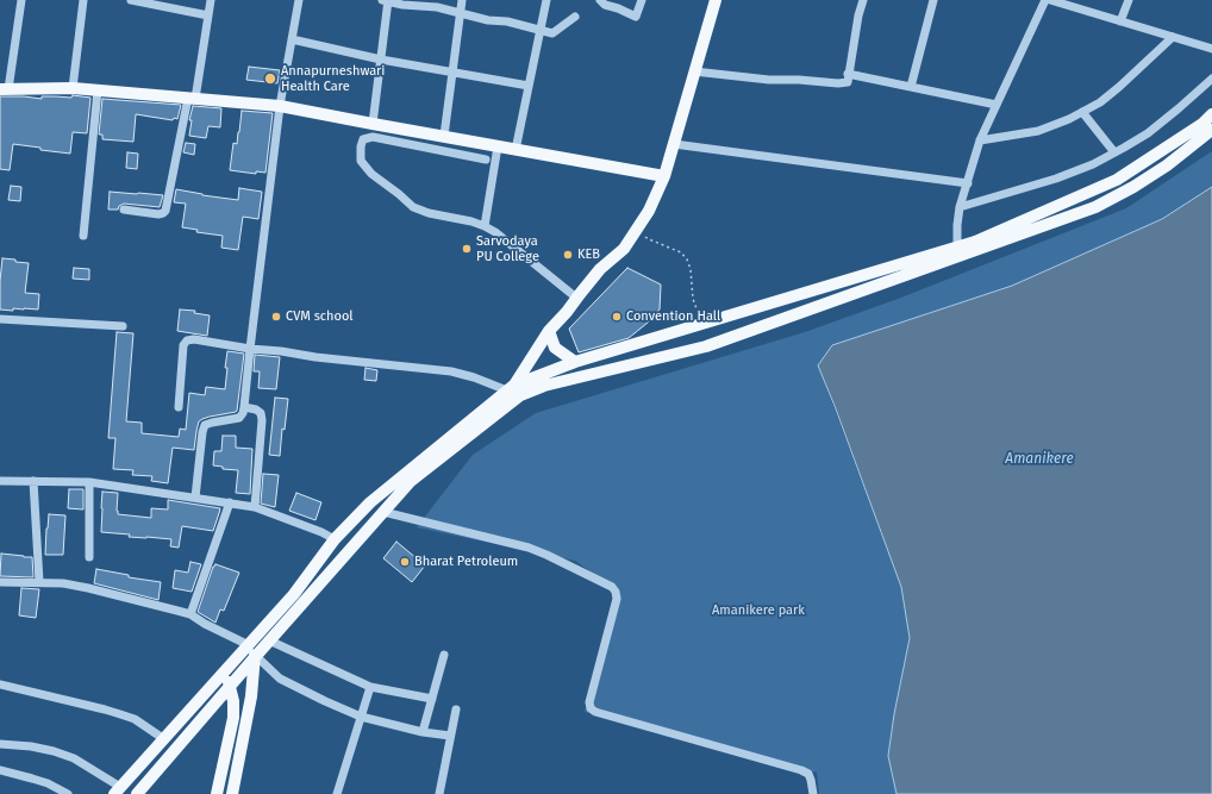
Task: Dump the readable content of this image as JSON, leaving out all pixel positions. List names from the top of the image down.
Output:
{
  "water": ["Amanikere"],
  "parks": ["Amanikere park"],
  "places": [
    "Annapurneshwari Health Care",
    "Sarvodaya PU College",
    "KEB",
    "CVM school",
    "Convention Hall",
    "Bharat Petroleum"
  ]
}
